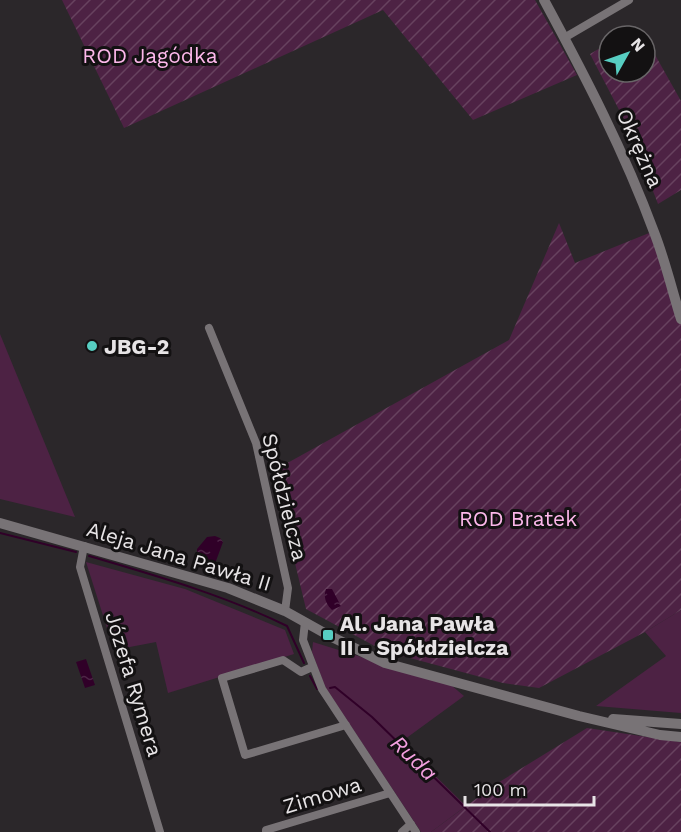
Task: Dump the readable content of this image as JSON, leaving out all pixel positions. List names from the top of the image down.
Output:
{
  "streets": {
    "street": [
      "Okrężna",
      "Spółdzielcza",
      "Aleja Jana Pawła II",
      "Józefa Rymera",
      "Zimowa"
    ]
  },
  "crossings": [
    ["Spółdzielcza", "Aleja Jana Pawła II"],
    ["Aleja Jana Pawła II", "Józefa Rymera"]
  ],
  "water": ["Ruda"],
  "parks": ["ROD Jagódka", "ROD Bratek"],
  "places": {
    "other": ["JBG-2"],
    "transit": ["Al. Jana Pawła II - Spółdzielcza"]
  },
  "scale_bar": "100 m",
  "north": "top right"
}
